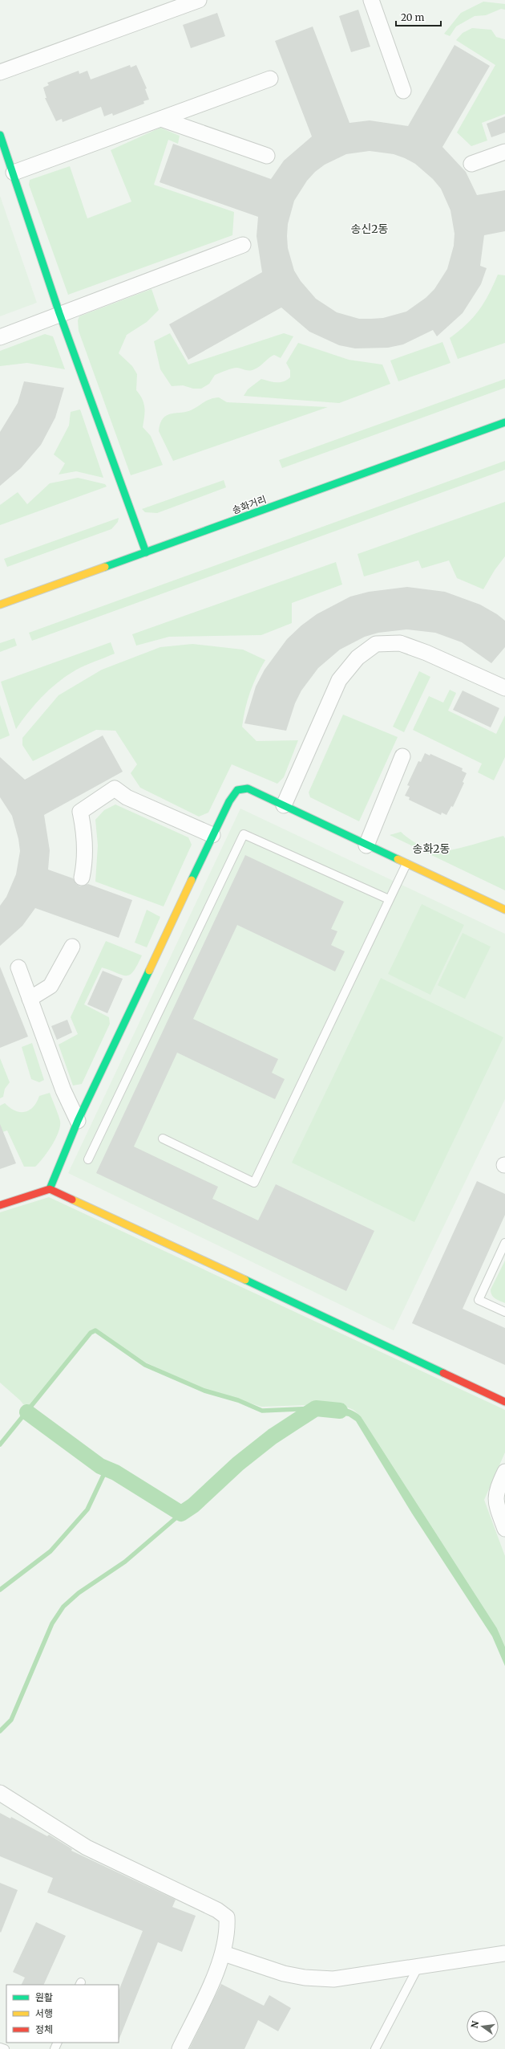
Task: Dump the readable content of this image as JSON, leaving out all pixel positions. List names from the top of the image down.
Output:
{
  "streets": {
    "street": ["송화거리"]
  },
  "districts": ["송신2동", "송화2동"],
  "legend": ["원활", "서행", "정체"],
  "scale_bar": "20 m",
  "north": "left"
}
